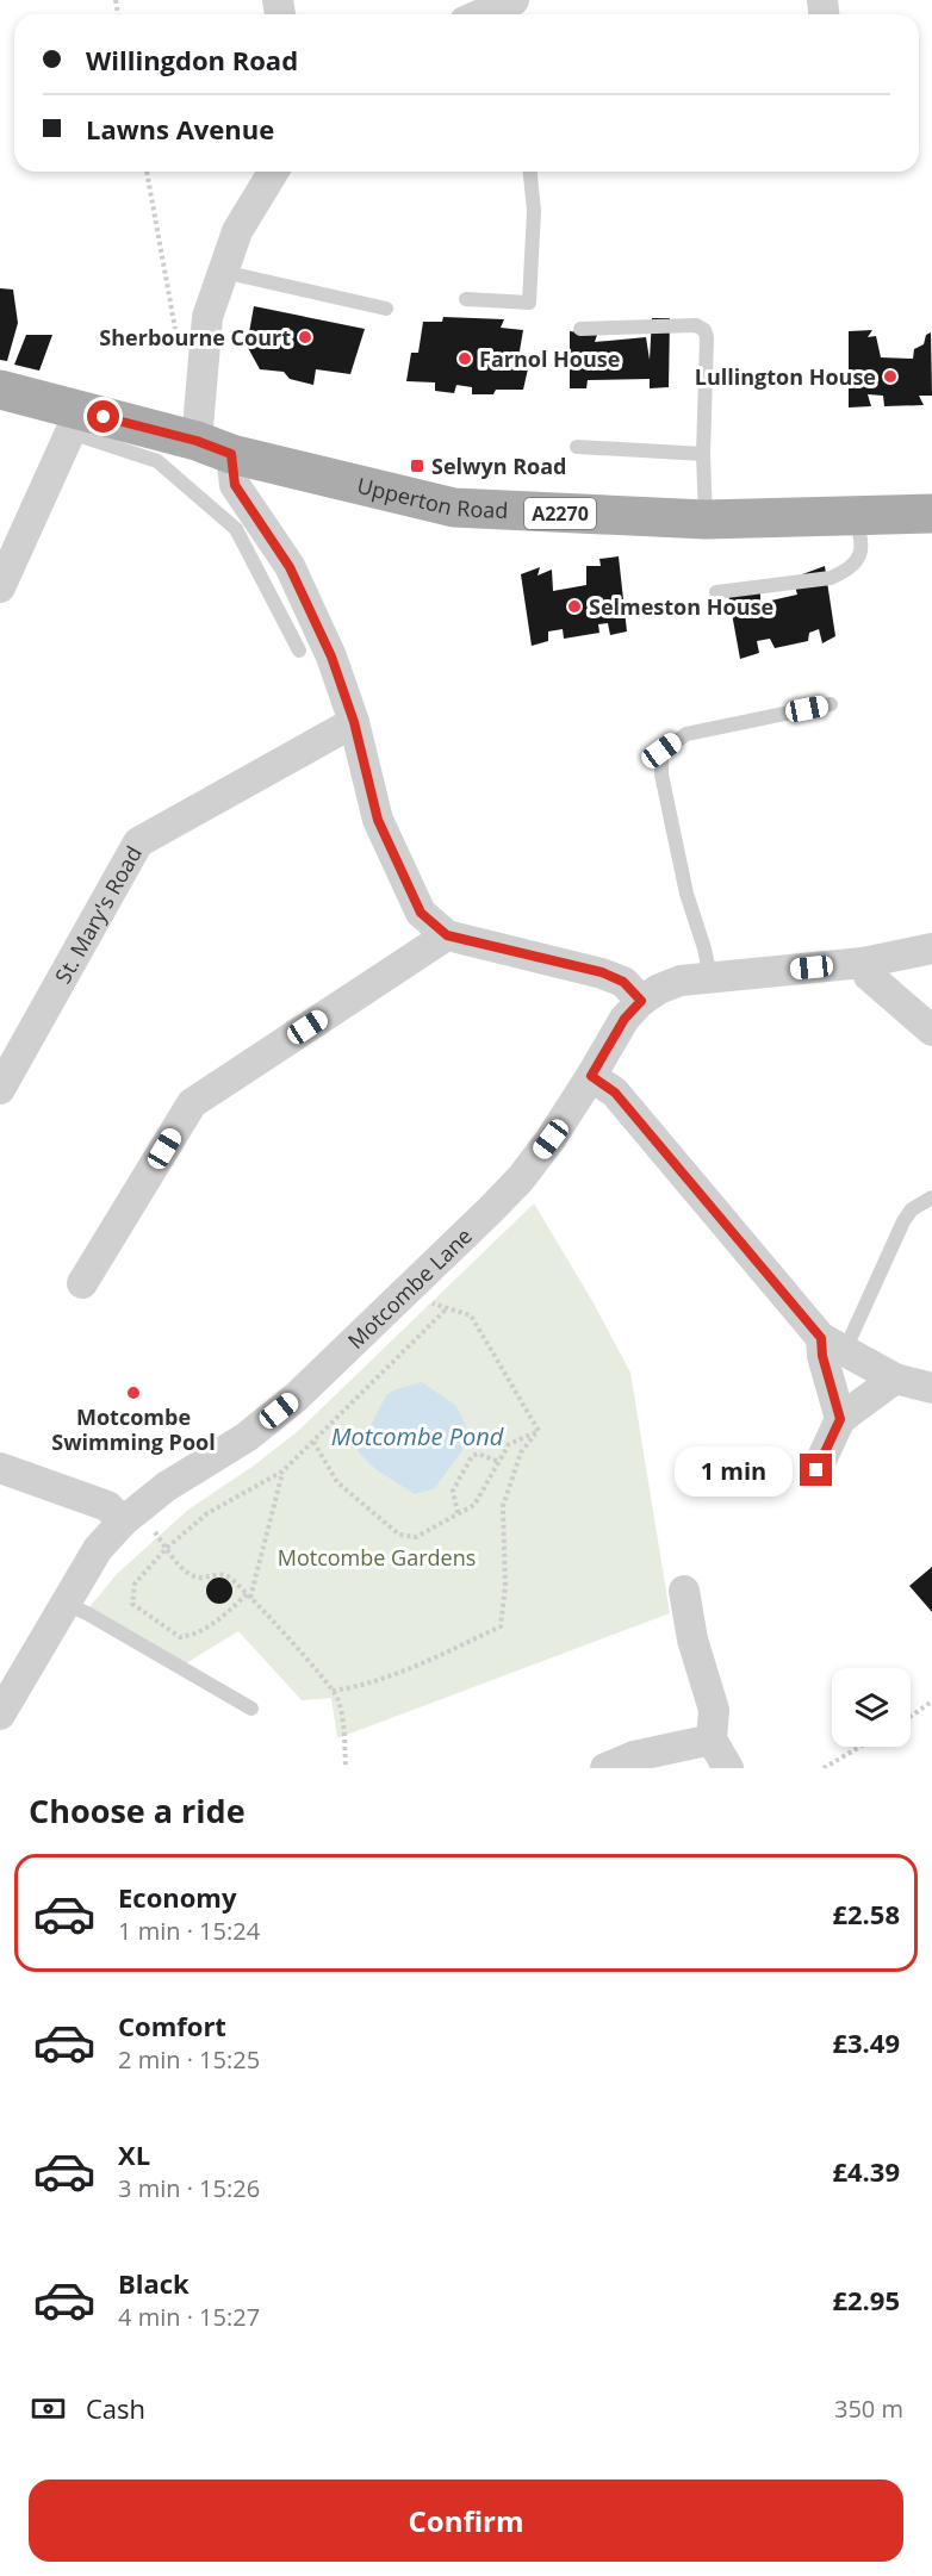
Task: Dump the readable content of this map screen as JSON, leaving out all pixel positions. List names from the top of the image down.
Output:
{
  "streets": {
    "main road": ["Upperton Road", "A2270"],
    "street": ["St. Mary's Road", "Motcombe Lane"]
  },
  "crossings": [
    ["Upperton Road", "A2270"]
  ],
  "water": ["Motcombe Pond"],
  "parks": ["Motcombe Gardens"],
  "places": {
    "other": [
      "Sherbourne Court",
      "Farnol House",
      "Lullington House",
      "Selmeston House",
      "Motcombe Swimming Pool"
    ],
    "transit": ["Selwyn Road"]
  },
  "page": {
    "banner": ["Willingdon Road", "Lawns Avenue"],
    "bubble": "1 min",
    "heading": "Choose a ride",
    "list": [
      {
        "name": "Economy",
        "note": "1 min · 15:24",
        "value": "£2.58"
      },
      {
        "name": "Comfort",
        "note": "2 min · 15:25",
        "value": "£3.49"
      },
      {
        "name": "XL",
        "note": "3 min · 15:26",
        "value": "£4.39"
      },
      {
        "name": "Black",
        "note": "4 min · 15:27",
        "value": "£2.95"
      }
    ],
    "pay": ["Cash", "350 m"],
    "buttons": "Confirm"
  }
}
